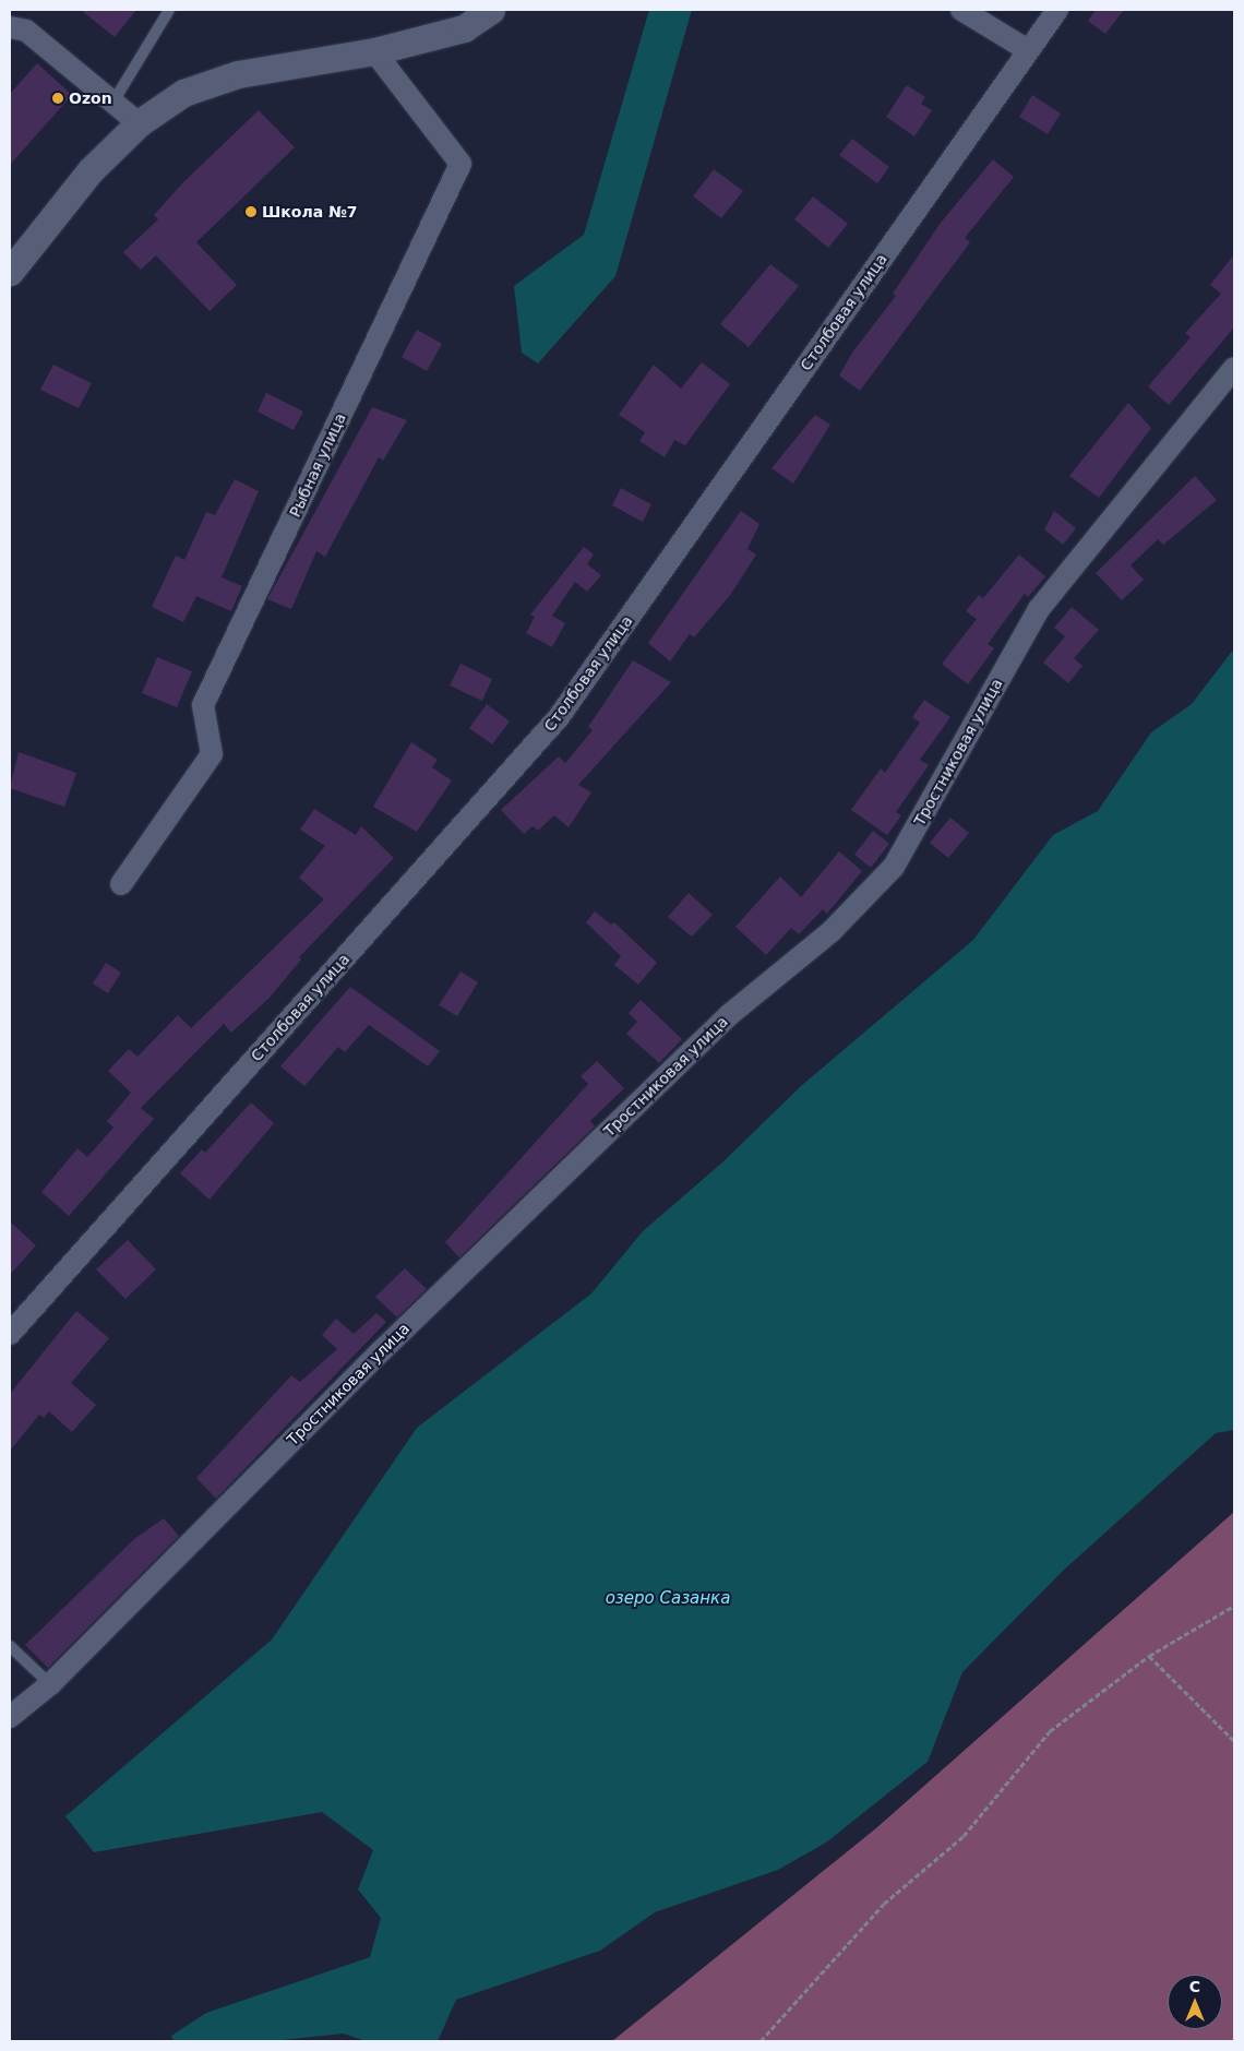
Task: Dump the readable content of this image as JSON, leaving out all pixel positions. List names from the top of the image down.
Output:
{
  "streets": {
    "street": ["Столбовая улица", "Рыбная улица", "Тростниковая улица"]
  },
  "water": ["озеро Сазанка"],
  "places": ["Ozon", "Школа №7"],
  "north": "top"
}
